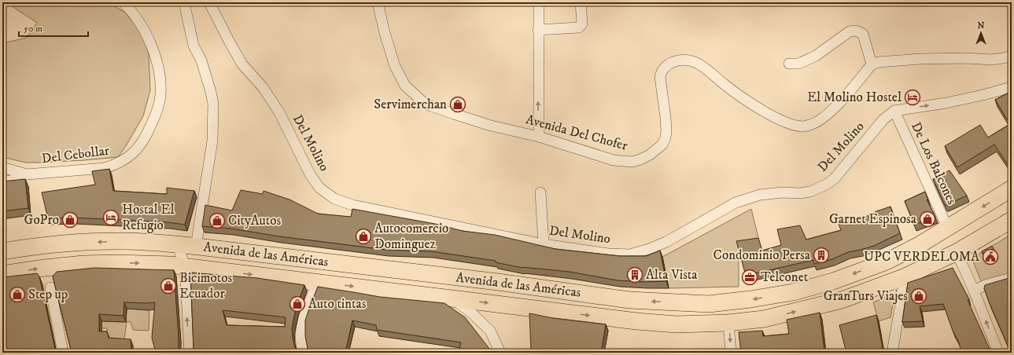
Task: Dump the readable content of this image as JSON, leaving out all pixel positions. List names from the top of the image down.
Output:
{
  "streets": {
    "main road": ["Avenida de las Américas"],
    "street": [
      "Avenida Del Chofer",
      "Del Molino",
      "Del Cebollar",
      "De Los Balcones"
    ]
  },
  "crossings": [
    ["Del Molino", "De Los Balcones"],
    ["De Los Balcones", "Avenida de las Américas"]
  ],
  "places": {
    "hotel": ["El Molino Hostel", "Hostal El Refugio"],
    "shop": [
      "Servimerchan",
      "Garnet Espinosa",
      "GoPro",
      "CityAutos",
      "Autocomercio Dominguez",
      "Bicimotos Ecuador",
      "Step up",
      "GranTurs Viajes",
      "Auto tintas"
    ],
    "building": ["Condominio Persa", "Alta Vista"],
    "public building": ["UPC VERDELOMA"],
    "office": ["Telconet"]
  },
  "scale_bar": "50 m",
  "north": "top"
}
